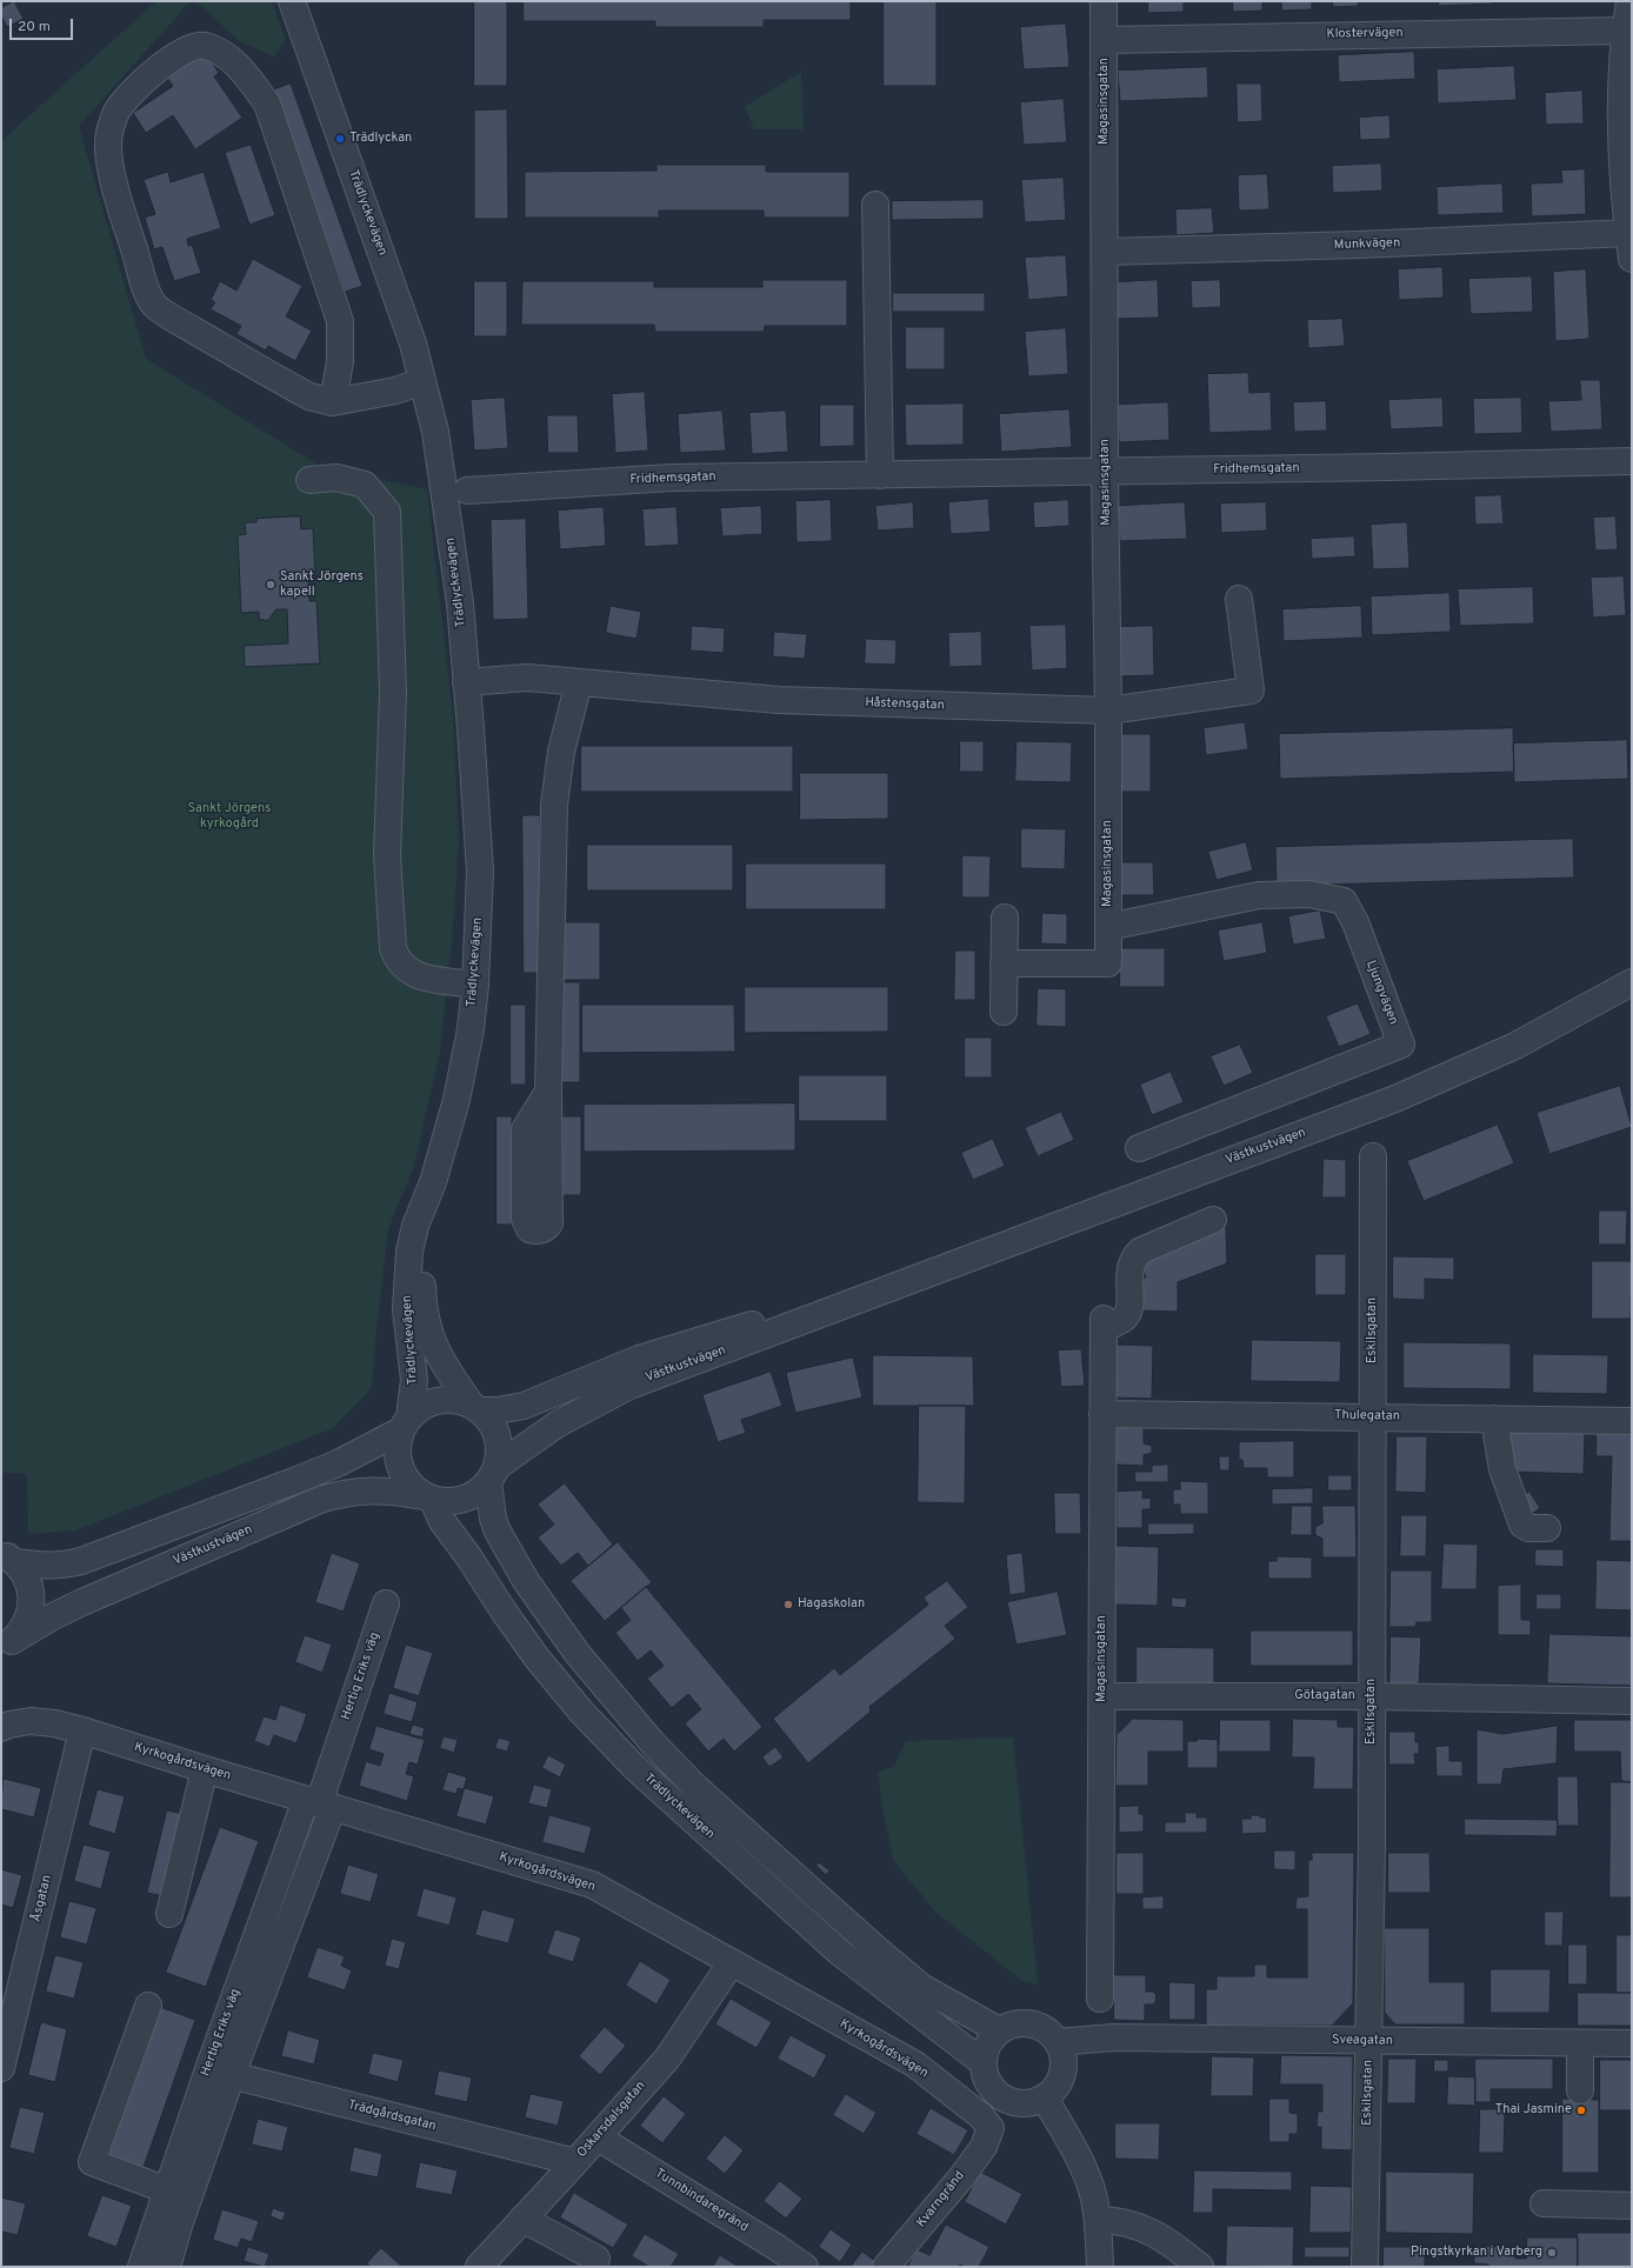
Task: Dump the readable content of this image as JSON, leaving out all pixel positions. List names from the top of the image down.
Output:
{
  "streets": {
    "street": [
      "Klostervägen",
      "Magasinsgatan",
      "Trädlyckevägen",
      "Munkvägen",
      "Fridhemsgatan",
      "Håstensgatan",
      "Ljungvägen",
      "Västkustvägen",
      "Eskilsgatan",
      "Thulegatan",
      "Hertig Eriks väg",
      "Götagatan",
      "Kyrkogårdsvägen",
      "Åsgatan",
      "Sveagatan",
      "Trädgårdsgatan",
      "Oskarsdalsgatan",
      "Kvarngränd",
      "Tunnbindaregränd"
    ]
  },
  "crossings": [
    ["Klostervägen", "Magasinsgatan"],
    ["Magasinsgatan", "Munkvägen"],
    ["Magasinsgatan", "Fridhemsgatan"],
    ["Magasinsgatan", "Håstensgatan"],
    ["Magasinsgatan", "Ljungvägen"],
    ["Magasinsgatan", "Thulegatan"],
    ["Magasinsgatan", "Götagatan"],
    ["Trädlyckevägen", "Håstensgatan"],
    ["Trädlyckevägen", "Västkustvägen"],
    ["Trädlyckevägen", "Sveagatan"],
    ["Eskilsgatan", "Thulegatan"],
    ["Eskilsgatan", "Götagatan"],
    ["Eskilsgatan", "Sveagatan"],
    ["Hertig Eriks väg", "Kyrkogårdsvägen"],
    ["Hertig Eriks väg", "Trädgårdsgatan"],
    ["Kyrkogårdsvägen", "Åsgatan"],
    ["Kyrkogårdsvägen", "Oskarsdalsgatan"],
    ["Kyrkogårdsvägen", "Kvarngränd"],
    ["Trädgårdsgatan", "Oskarsdalsgatan"],
    ["Oskarsdalsgatan", "Tunnbindaregränd"]
  ],
  "parks": ["Sankt Jörgens kyrkogård"],
  "places": [
    "Trädlyckan",
    "Sankt Jörgens kapell",
    "Hagaskolan",
    "Thai Jasmine",
    "Pingstkyrkan i Varberg"
  ],
  "scale_bar": "20 m"
}
